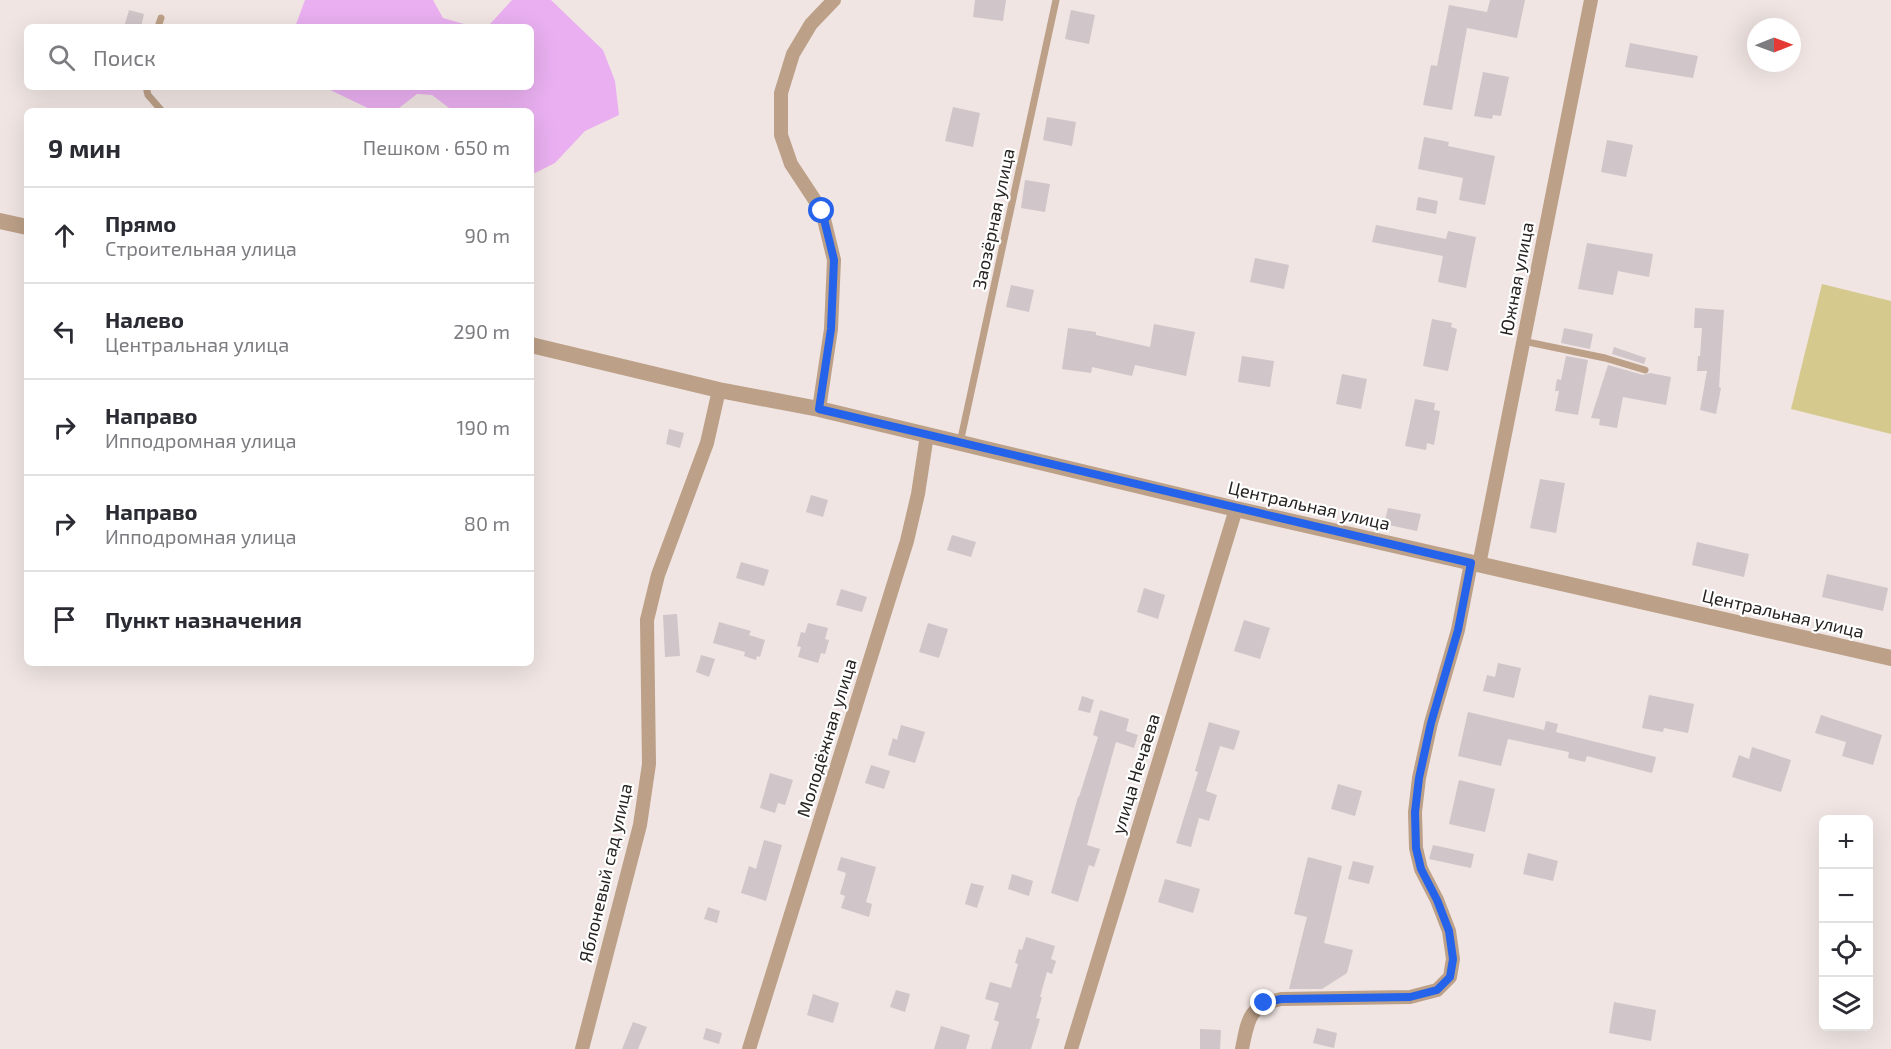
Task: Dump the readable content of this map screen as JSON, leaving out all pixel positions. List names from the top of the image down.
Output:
{
  "streets": {
    "street": [
      "Южная улица",
      "Центральная улица",
      "Молодёжная улица",
      "улица Нечаева",
      "Яблоневый сад улица"
    ],
    "lane": ["Заозёрная улица"]
  },
  "crossings": [
    ["Заозёрная улица", "Центральная улица"],
    ["Южная улица", "Центральная улица"],
    ["Центральная улица", "Молодёжная улица"],
    ["Центральная улица", "улица Нечаева"],
    ["Центральная улица", "Яблоневый сад улица"]
  ],
  "north": "right",
  "page": {
    "search": "Поиск",
    "heading": ["9 мин", "Пешком · 650 m"],
    "list": [
      ["Прямо", "Строительная улица", "90 m"],
      ["Налево", "Центральная улица", "290 m"],
      ["Направо", "Ипподромная улица", "190 m"],
      ["Направо", "Ипподромная улица", "80 m"],
      "Пункт назначения"
    ],
    "map_buttons": ["+", "−"]
  }
}
